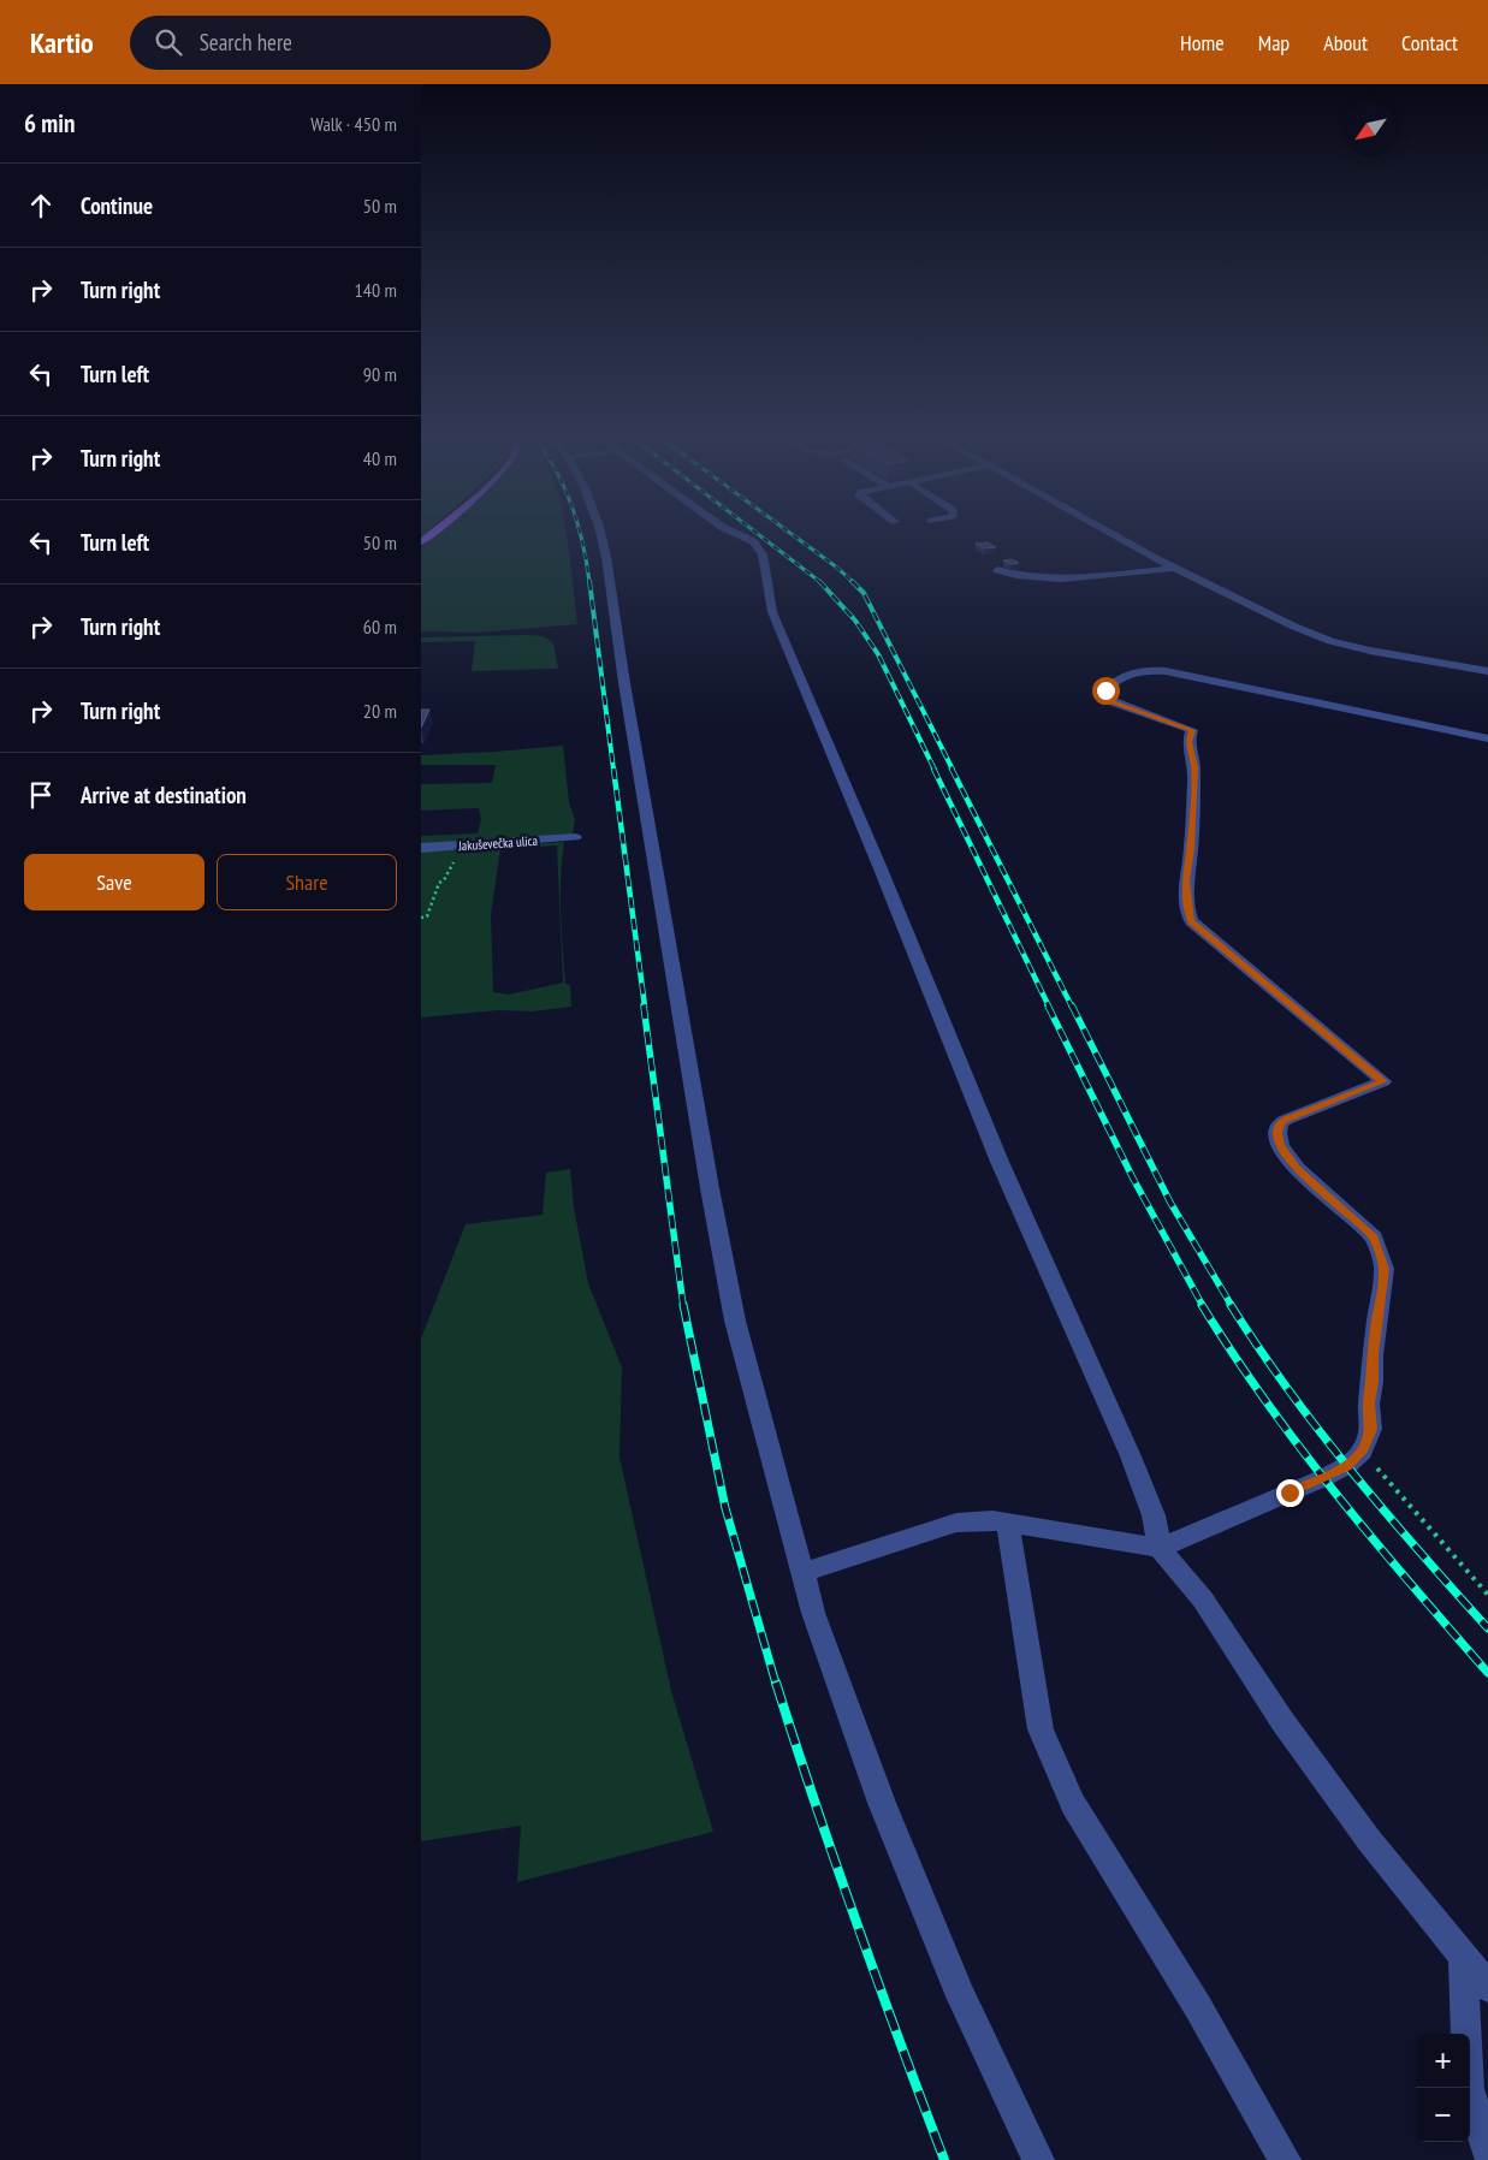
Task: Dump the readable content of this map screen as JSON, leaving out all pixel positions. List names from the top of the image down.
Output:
{
  "streets": {
    "street": ["Jakuševečka ulica"]
  },
  "north": "bottom left",
  "page": {
    "header": "Kartio",
    "search": "Search here",
    "nav": [
      "Home",
      "Map",
      "About",
      "Contact"
    ],
    "heading": ["6 min", "Walk · 450 m"],
    "list": [
      ["Continue", "50 m"],
      ["Turn right", "140 m"],
      ["Turn left", "90 m"],
      ["Turn right", "40 m"],
      ["Turn left", "50 m"],
      ["Turn right", "60 m"],
      ["Turn right", "20 m"],
      "Arrive at destination"
    ],
    "buttons": ["Save", "Share"],
    "map_buttons": ["+", "−"]
  }
}
